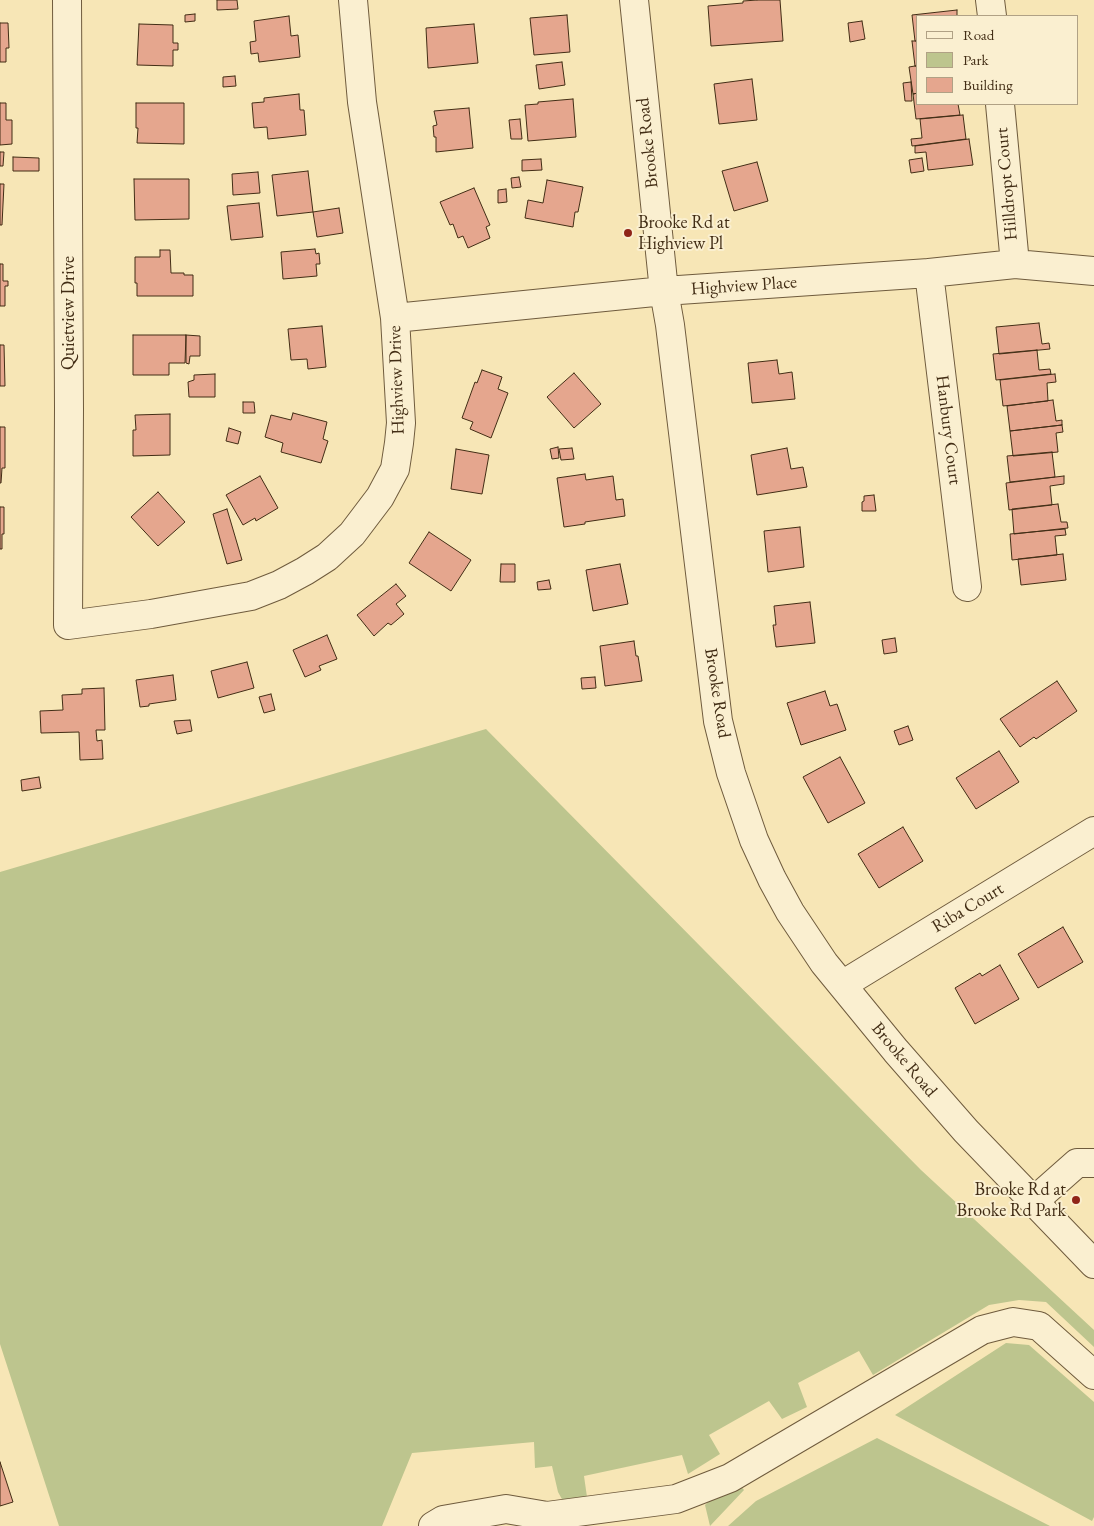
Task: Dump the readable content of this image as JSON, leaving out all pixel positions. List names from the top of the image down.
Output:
{
  "streets": {
    "street": [
      "Brooke Road",
      "Hilldropt Court",
      "Highview Place",
      "Quietview Drive",
      "Highview Drive",
      "Hanbury Court",
      "Riba Court"
    ]
  },
  "crossings": [
    ["Brooke Road", "Highview Place"],
    ["Brooke Road", "Riba Court"],
    ["Hilldropt Court", "Highview Place"],
    ["Highview Place", "Highview Drive"],
    ["Highview Place", "Hanbury Court"],
    ["Quietview Drive", "Highview Drive"]
  ],
  "places": ["Brooke Rd at Highview Pl", "Brooke Rd at Brooke Rd Park"],
  "legend": ["Road", "Park", "Building"]
}
